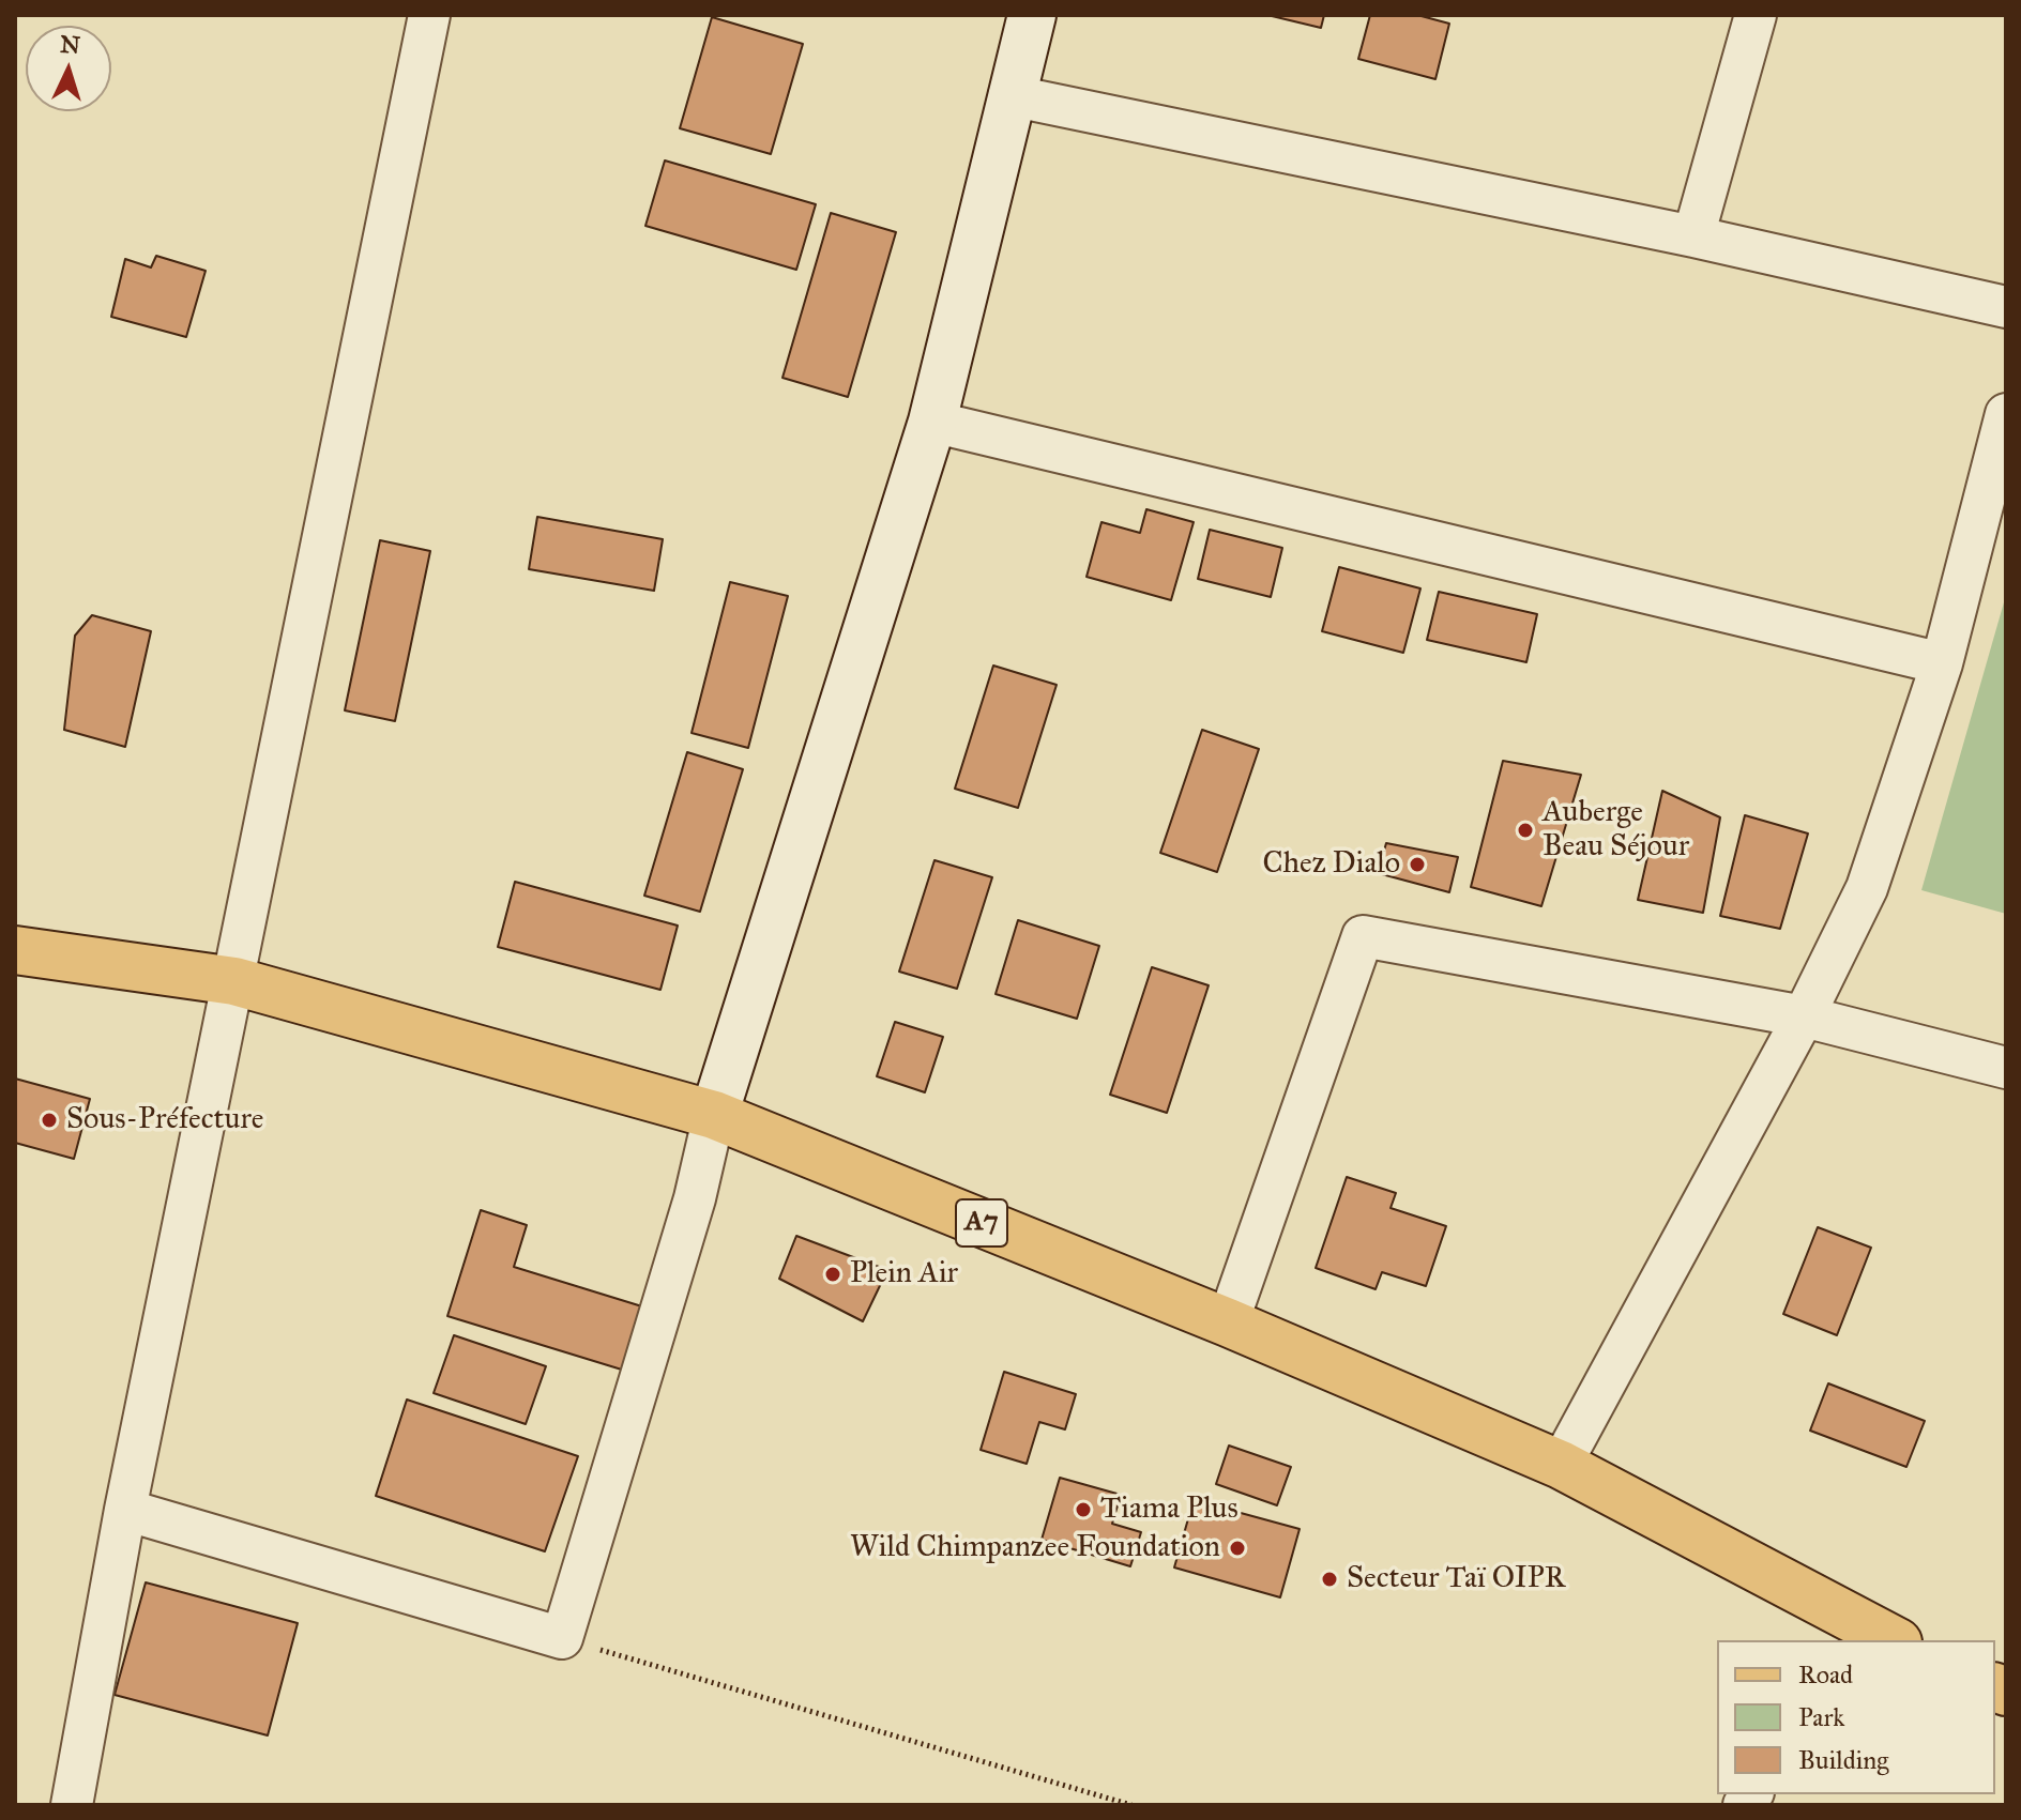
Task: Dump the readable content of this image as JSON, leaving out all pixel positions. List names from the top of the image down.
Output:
{
  "streets": {
    "main road": ["A7"]
  },
  "places": [
    "Auberge Beau Séjour",
    "Chez Dialo",
    "Sous-Préfecture",
    "Plein Air",
    "Tiama Plus",
    "Wild Chimpanzee Foundation",
    "Secteur Taï OIPR"
  ],
  "legend": ["Road", "Park", "Building"],
  "north": "top"
}
